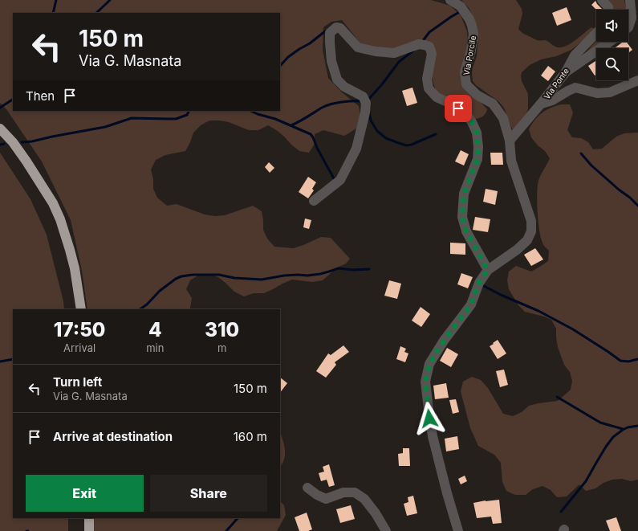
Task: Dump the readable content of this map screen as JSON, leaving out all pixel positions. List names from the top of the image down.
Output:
{
  "streets": {
    "street": ["Via Porcile", "Via Ponte"]
  },
  "crossings": [
    ["Via Porcile", "Via Ponte"]
  ],
  "page": {
    "turn": ["150 m", "Via G. Masnata"],
    "then": "Then",
    "eta": [
      "17:50",
      "Arrival",
      "4",
      "min",
      "310",
      "m"
    ],
    "list": [
      {
        "name": "Turn left",
        "note": "Via G. Masnata",
        "value": "150 m"
      },
      {
        "name": "Arrive at destination",
        "value": "160 m"
      }
    ],
    "buttons": ["Exit", "Share"]
  }
}
